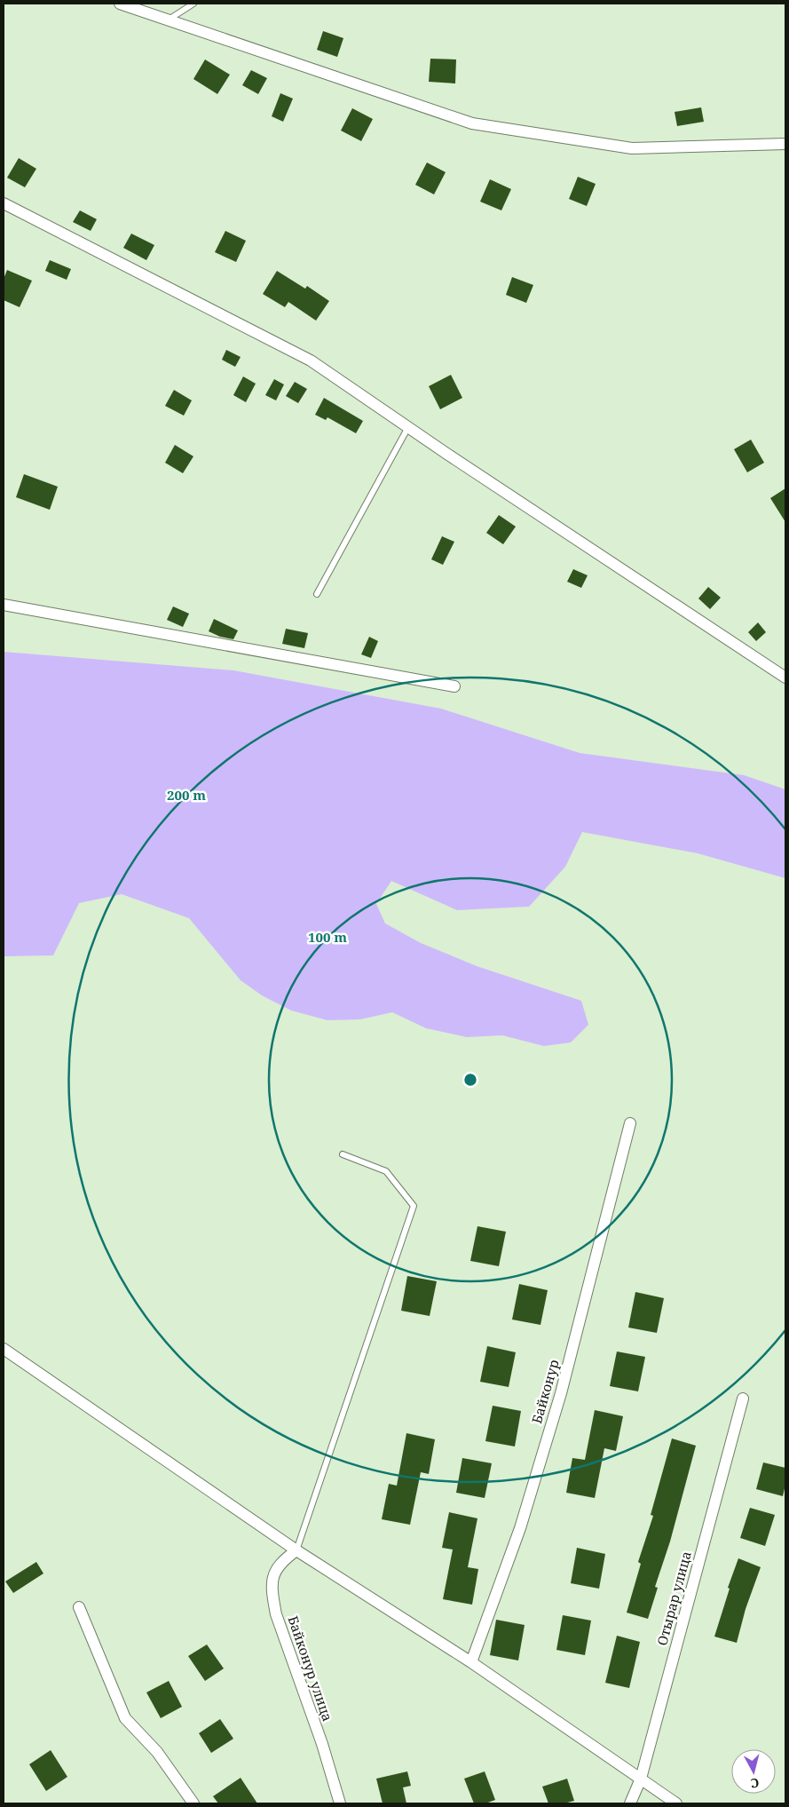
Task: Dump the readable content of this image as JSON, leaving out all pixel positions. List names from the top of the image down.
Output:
{
  "streets": {
    "street": ["Байконур", "Отырар улица", "Байконур улица"]
  },
  "north": "bottom",
  "rings": ["200 m", "100 m"]
}
